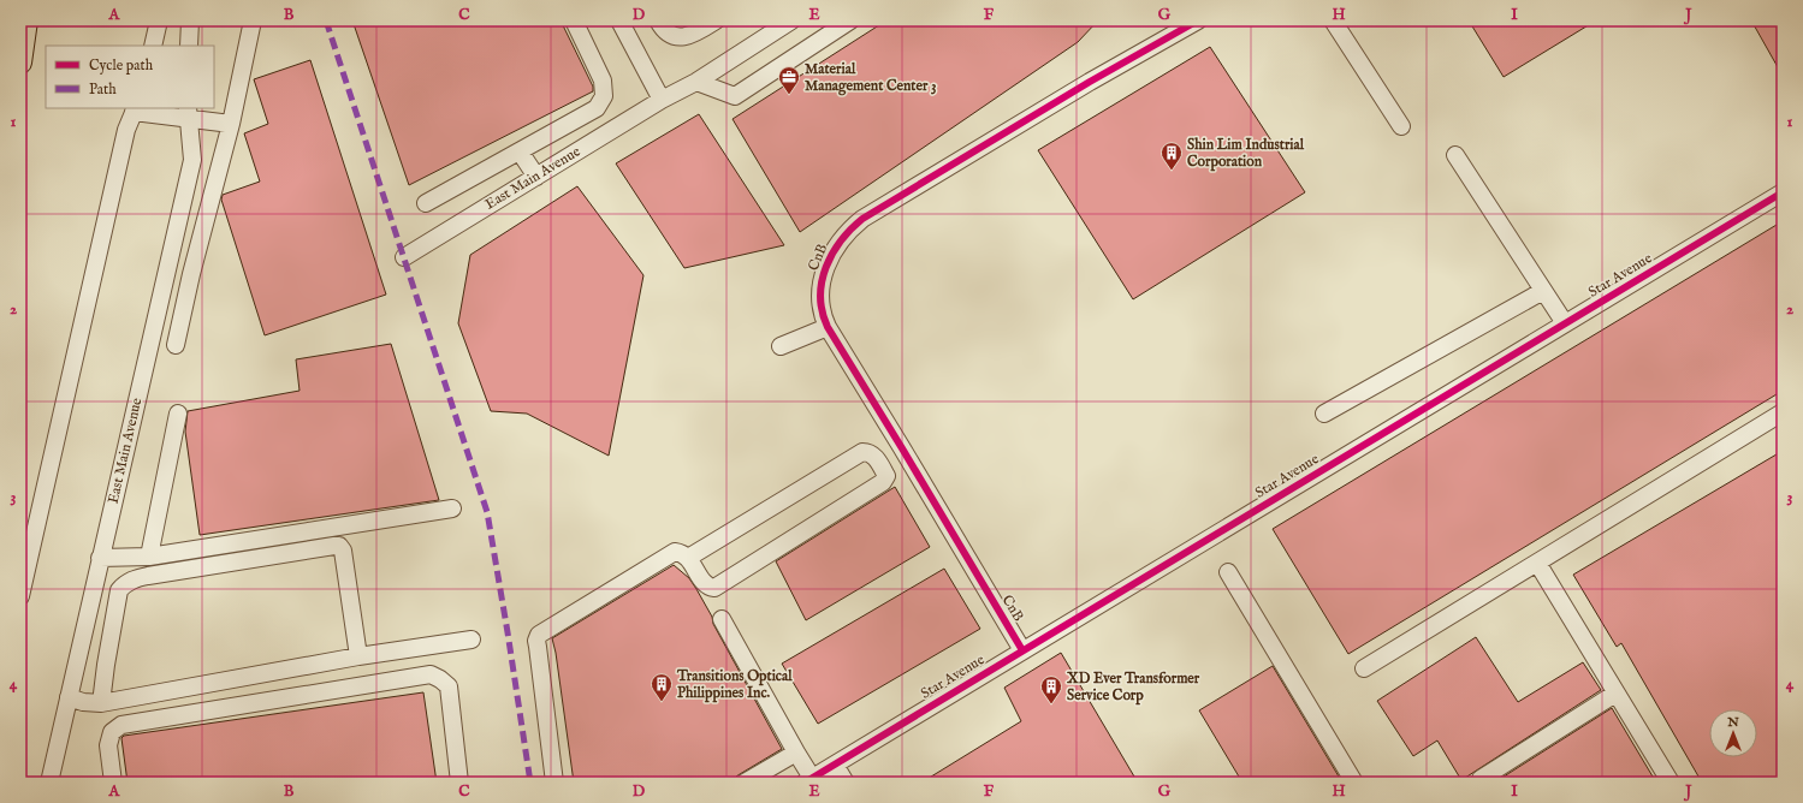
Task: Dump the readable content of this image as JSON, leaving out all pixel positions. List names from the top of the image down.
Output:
{
  "streets": {
    "street": ["East Main Avenue", "CnB", "Star Avenue"]
  },
  "crossings": [
    ["CnB", "Star Avenue"]
  ],
  "places": {
    "office": ["Material Management Center 3"],
    "building": ["Shin Lim Industrial Corporation", "Transitions Optical Philippines Inc.", "XD Ever Transformer Service Corp"]
  },
  "legend": ["Cycle path", "Path"],
  "north": "top",
  "grid": {
    "columns": [
      "A",
      "B",
      "C",
      "D",
      "E",
      "F",
      "G",
      "H",
      "I",
      "J"
    ],
    "rows": [
      "1",
      "2",
      "3",
      "4"
    ]
  }
}
